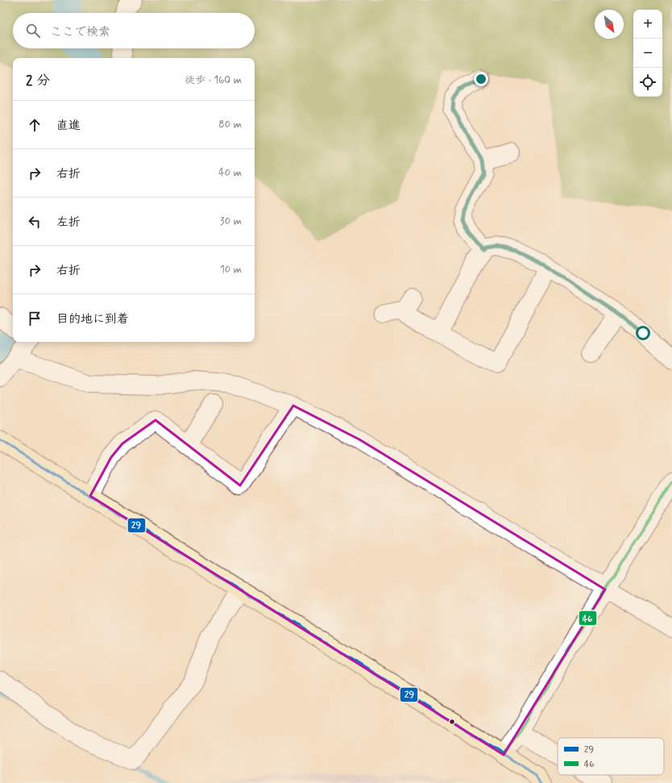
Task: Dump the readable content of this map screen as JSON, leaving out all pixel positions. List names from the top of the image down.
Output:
{
  "lines": ["transit line 29", "transit line 46"],
  "legend": ["29", "46"],
  "north": "bottom right",
  "page": {
    "map_buttons": ["+", "−"],
    "search": "ここで検索",
    "heading": ["2 分", "徒歩 · 160 m"],
    "list": [
      ["直進", "80 m"],
      ["右折", "40 m"],
      ["左折", "30 m"],
      ["右折", "10 m"],
      "目的地に到着"
    ]
  }
}
